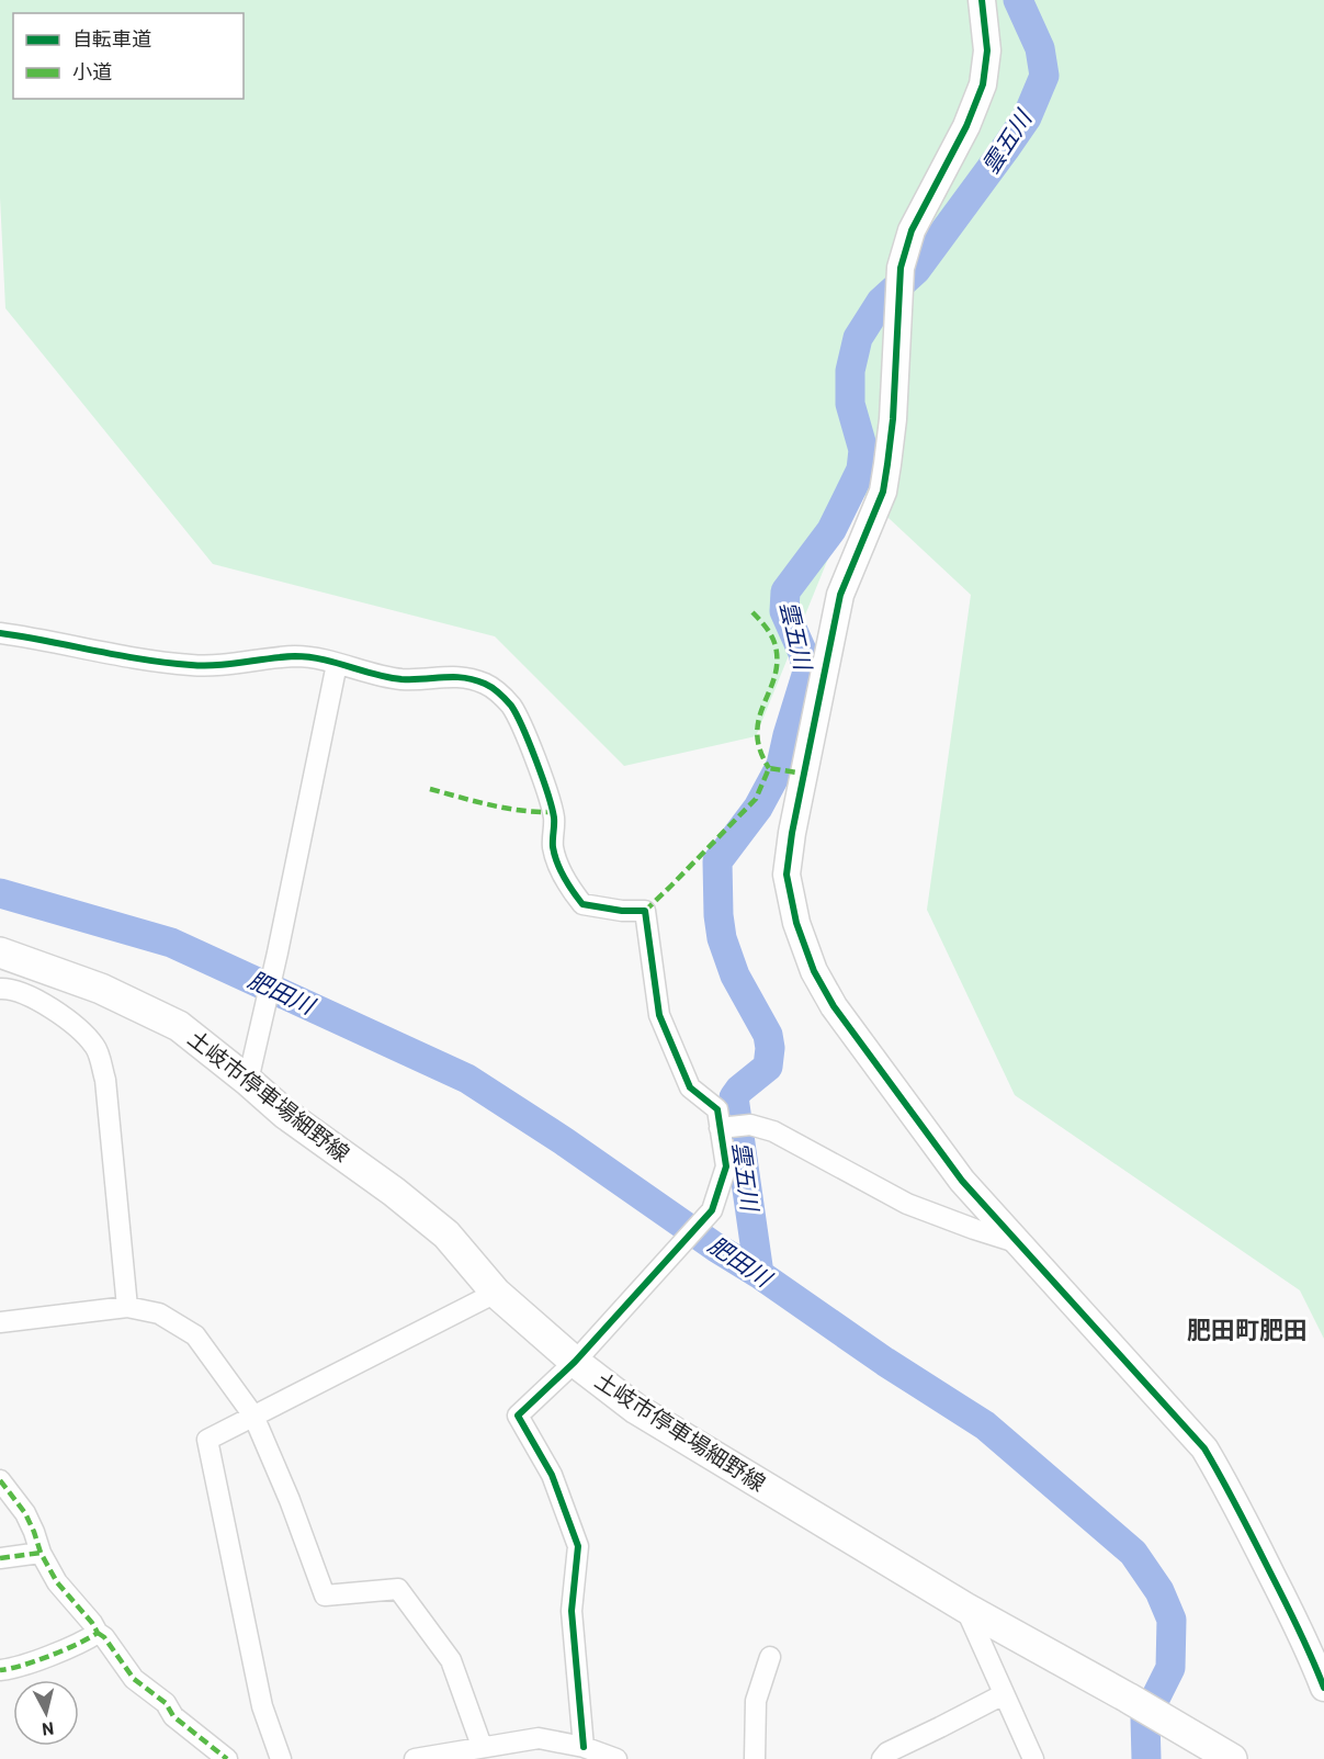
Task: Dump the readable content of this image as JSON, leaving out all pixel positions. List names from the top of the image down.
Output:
{
  "streets": {
    "main road": ["土岐市停車場細野線"]
  },
  "districts": ["肥田町肥田"],
  "water": ["雲五川", "肥田川"],
  "legend": ["自転車道", "小道"],
  "north": "bottom"
}
